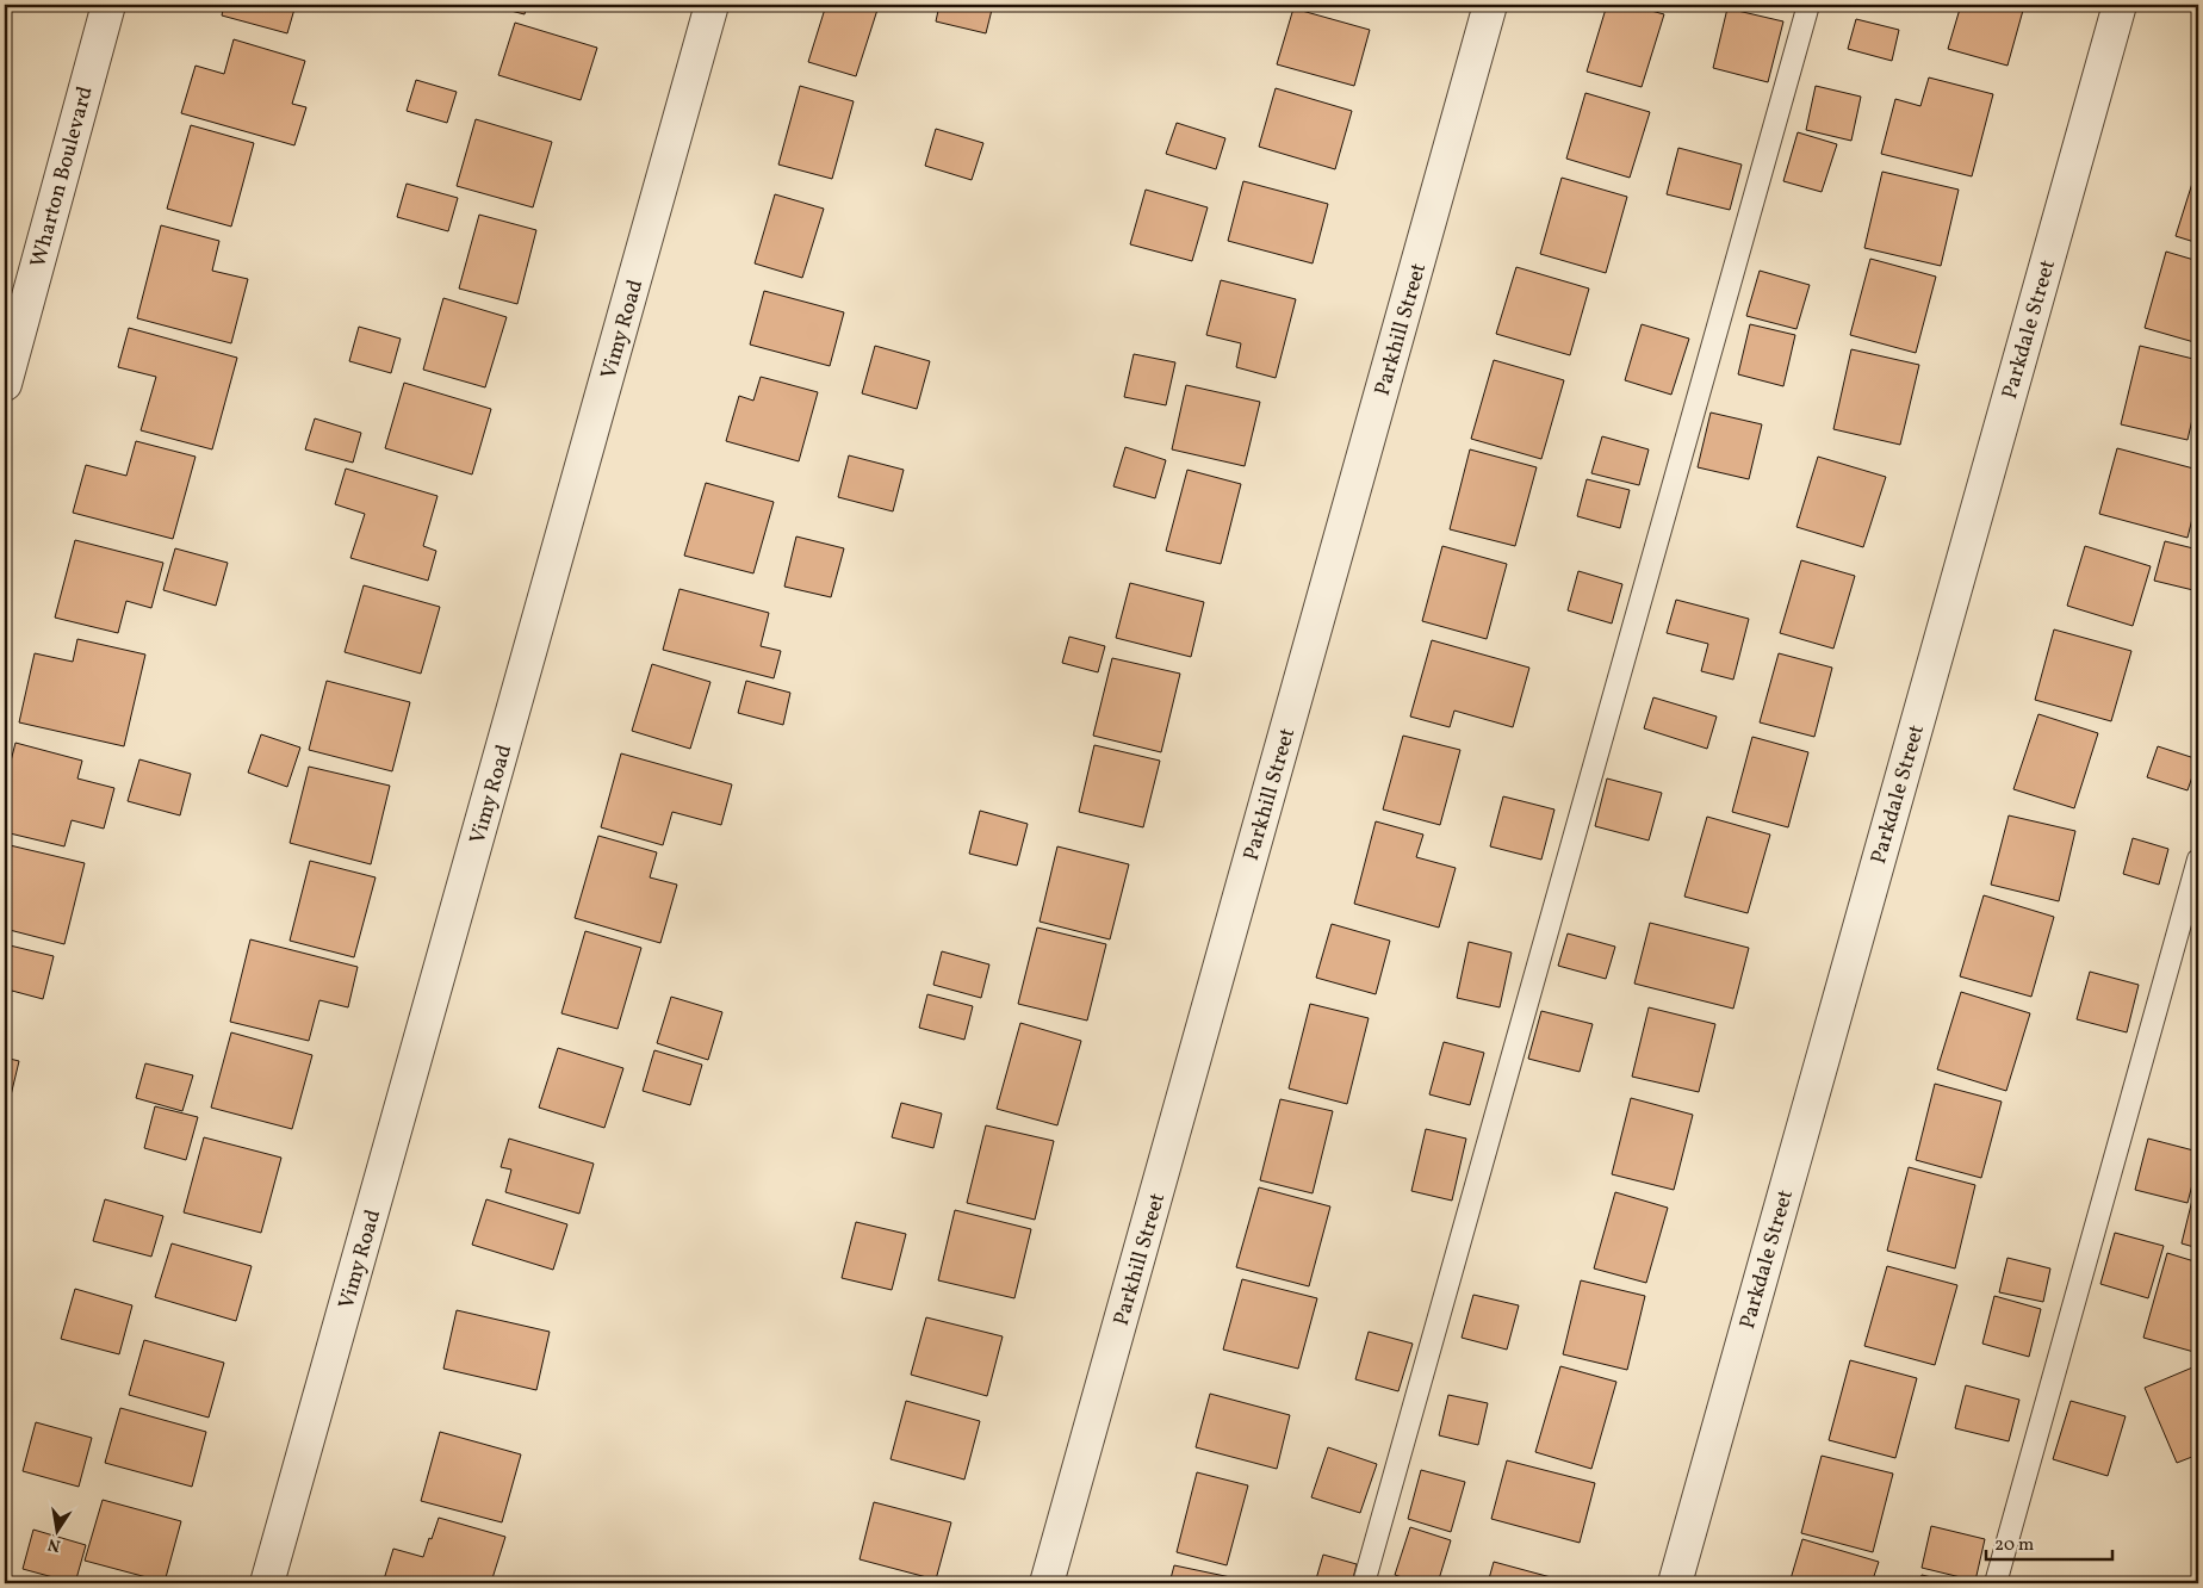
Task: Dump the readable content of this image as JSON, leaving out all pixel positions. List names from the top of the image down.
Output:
{
  "streets": {
    "street": [
      "Wharton Boulevard",
      "Vimy Road",
      "Parkhill Street",
      "Parkdale Street"
    ]
  },
  "scale_bar": "20 m",
  "north": "bottom"
}
